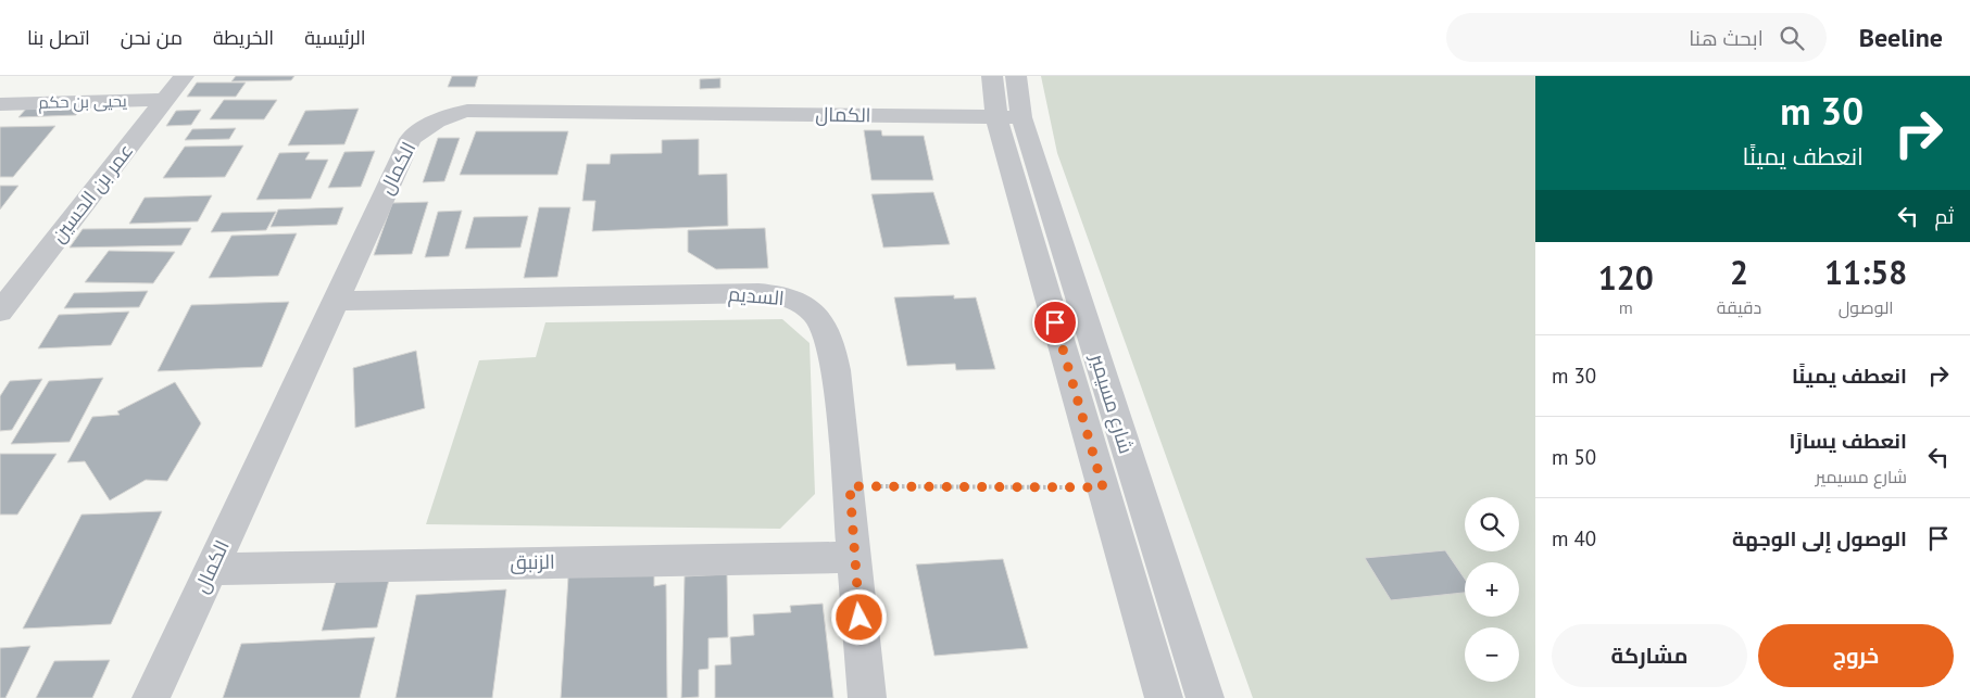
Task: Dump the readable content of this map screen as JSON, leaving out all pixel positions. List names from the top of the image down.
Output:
{
  "streets": {
    "street": [
      "يحيى بن حكم",
      "الكمال",
      "عمر بن الحسين",
      "السديم",
      "شارع مسيمير",
      "الزنبق"
    ]
  },
  "crossings": [
    ["يحيى بن حكم", "عمر بن الحسين"],
    ["الكمال", "السديم"],
    ["الكمال", "شارع مسيمير"],
    ["الكمال", "الزنبق"],
    ["السديم", "الزنبق"]
  ],
  "page": {
    "header": "Beeline",
    "search": "ابحث هنا",
    "nav": [
      "الرئيسية",
      "الخريطة",
      "من نحن",
      "اتصل بنا"
    ],
    "turn": ["30 m", "انعطف يمينًا"],
    "then": "ثم",
    "eta": [
      "11:58",
      "الوصول",
      "2",
      "دقيقة",
      "120",
      "m"
    ],
    "list": [
      {
        "name": "انعطف يمينًا",
        "value": "30 m"
      },
      {
        "name": "انعطف يسارًا",
        "note": "شارع مسيمير",
        "value": "50 m"
      },
      {
        "name": "الوصول إلى الوجهة",
        "value": "40 m"
      }
    ],
    "map_buttons": ["+", "−"],
    "buttons": ["خروج", "مشاركة"]
  }
}
